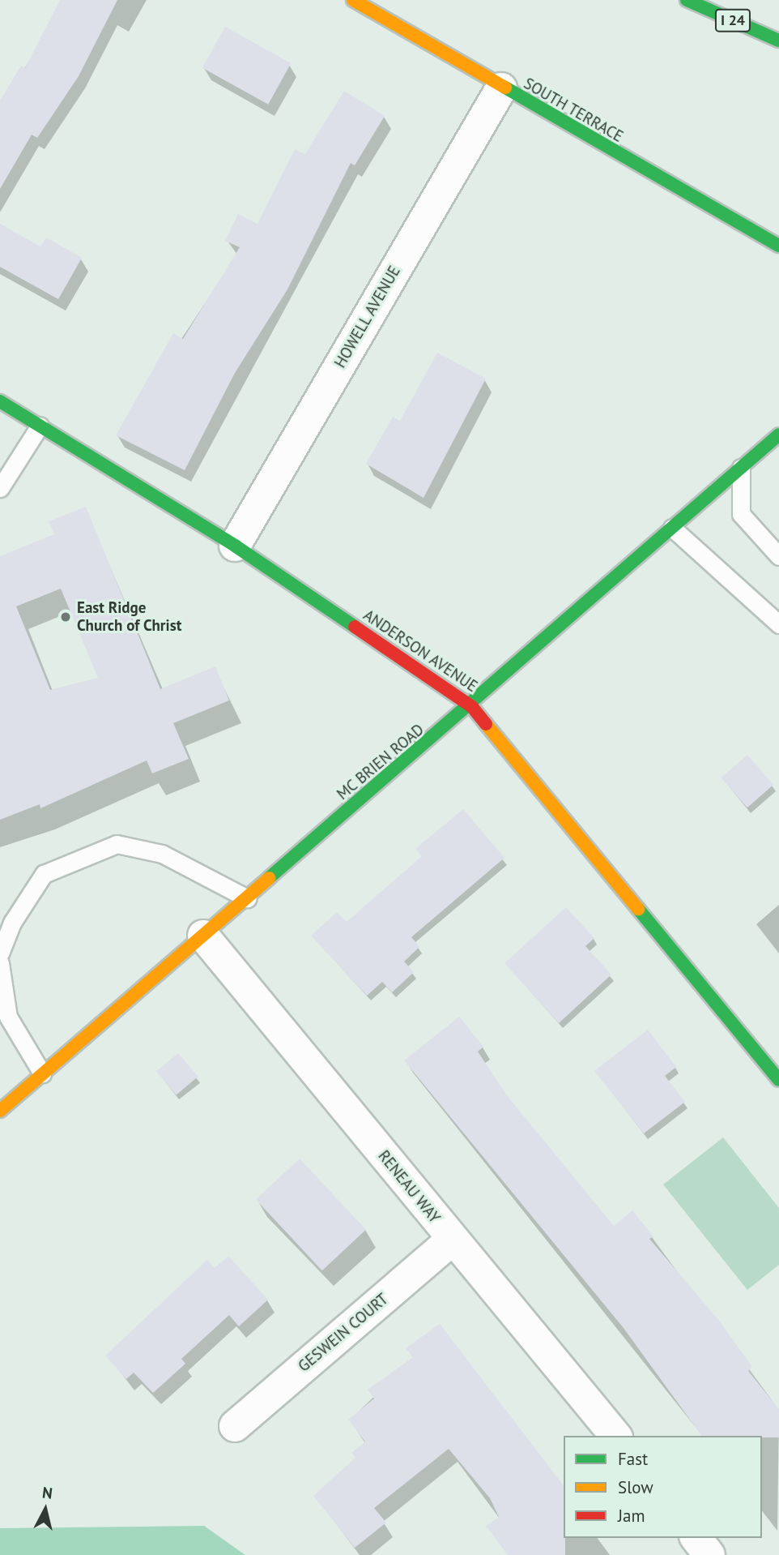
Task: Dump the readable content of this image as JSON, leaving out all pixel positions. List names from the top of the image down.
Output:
{
  "streets": {
    "main road": [
      "I 24",
      "SOUTH TERRACE",
      "ANDERSON AVENUE",
      "MC BRIEN ROAD"
    ],
    "street": ["HOWELL AVENUE", "RENEAU WAY", "GESWEIN COURT"]
  },
  "crossings": [
    ["SOUTH TERRACE", "HOWELL AVENUE"],
    ["HOWELL AVENUE", "ANDERSON AVENUE"],
    ["ANDERSON AVENUE", "MC BRIEN ROAD"],
    ["MC BRIEN ROAD", "RENEAU WAY"],
    ["RENEAU WAY", "GESWEIN COURT"]
  ],
  "places": ["East Ridge Church of Christ"],
  "legend": ["Fast", "Slow", "Jam"],
  "north": "top"
}
